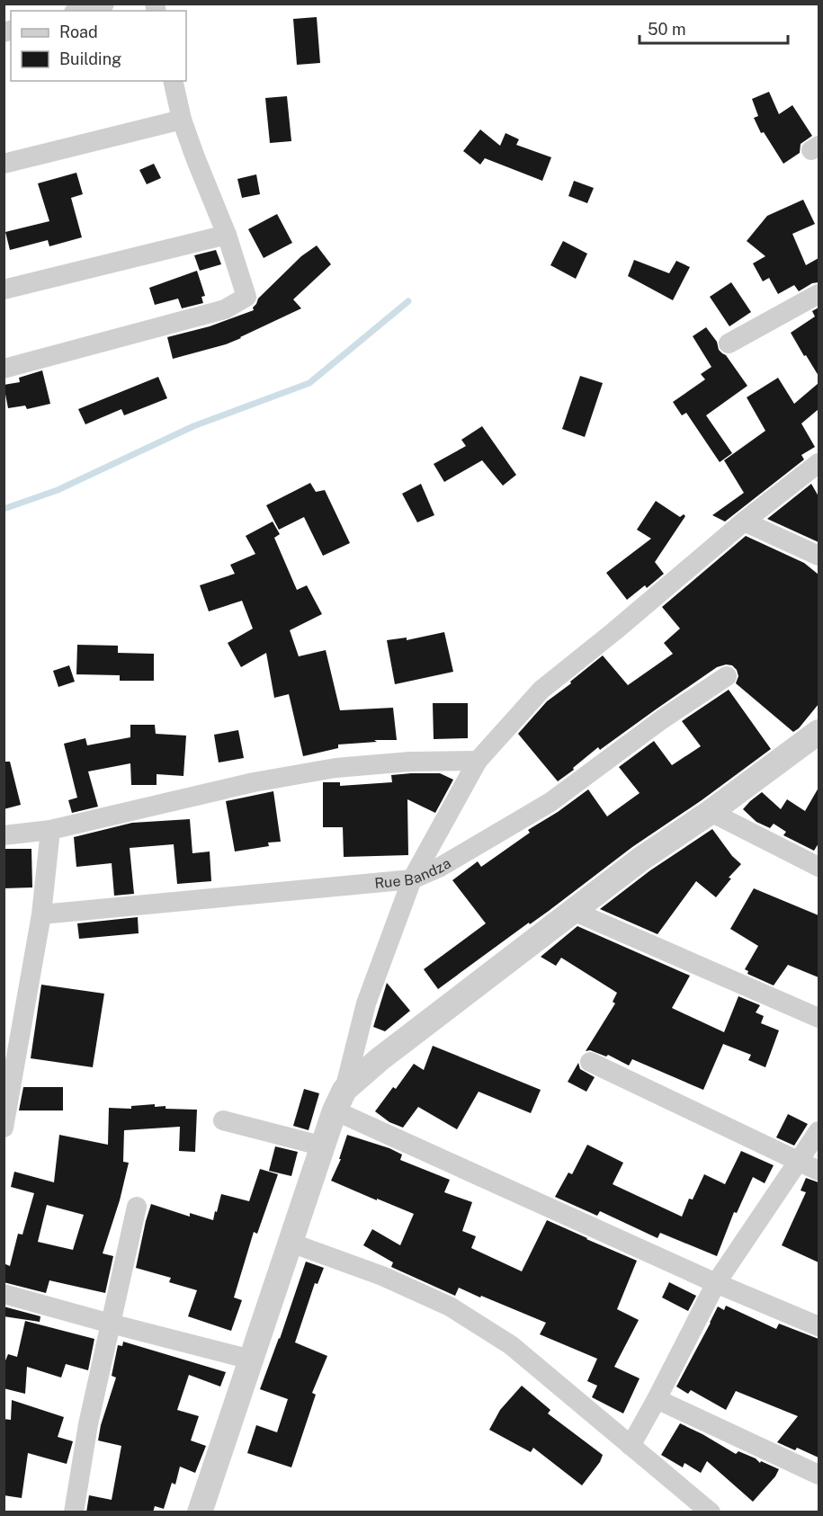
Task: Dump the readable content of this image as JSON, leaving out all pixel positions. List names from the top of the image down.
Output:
{
  "streets": {
    "street": ["Rue Bandza"]
  },
  "legend": ["Road", "Building"],
  "scale_bar": "50 m"
}
